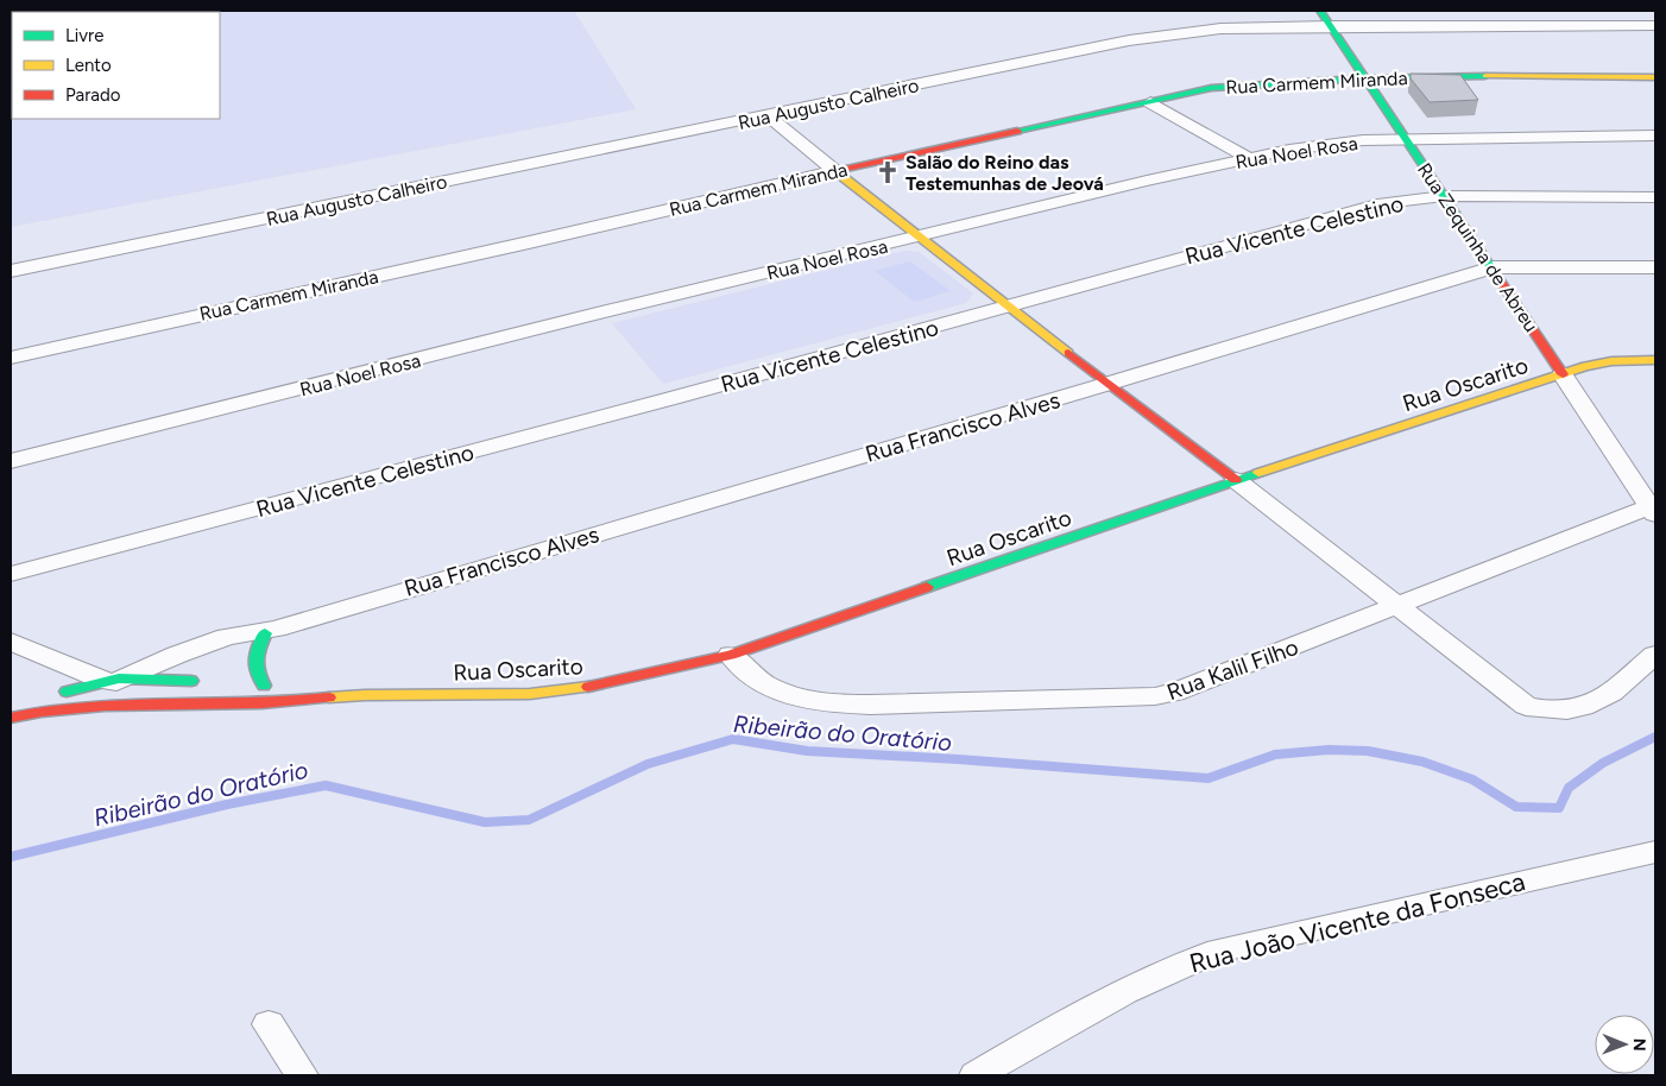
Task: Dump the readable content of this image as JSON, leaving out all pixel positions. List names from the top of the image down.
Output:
{
  "streets": {
    "street": [
      "Rua Carmem Miranda",
      "Rua Augusto Calheiro",
      "Rua Noel Rosa",
      "Rua Vicente Celestino",
      "Rua Zequinha de Abreu",
      "Rua Oscarito",
      "Rua Francisco Alves",
      "Rua Kalil Filho",
      "Rua João Vicente da Fonseca"
    ]
  },
  "crossings": [
    ["Rua Carmem Miranda", "Rua Zequinha de Abreu"],
    ["Rua Augusto Calheiro", "Rua Zequinha de Abreu"],
    ["Rua Noel Rosa", "Rua Zequinha de Abreu"],
    ["Rua Vicente Celestino", "Rua Zequinha de Abreu"],
    ["Rua Zequinha de Abreu", "Rua Oscarito"],
    ["Rua Zequinha de Abreu", "Rua Francisco Alves"],
    ["Rua Zequinha de Abreu", "Rua Kalil Filho"],
    ["Rua Oscarito", "Rua Francisco Alves"],
    ["Rua Oscarito", "Rua Kalil Filho"]
  ],
  "water": ["Ribeirão do Oratório"],
  "places": {
    "church": ["Salão do Reino das Testemunhas de Jeová"]
  },
  "legend": ["Livre", "Lento", "Parado"],
  "north": "right"
}
